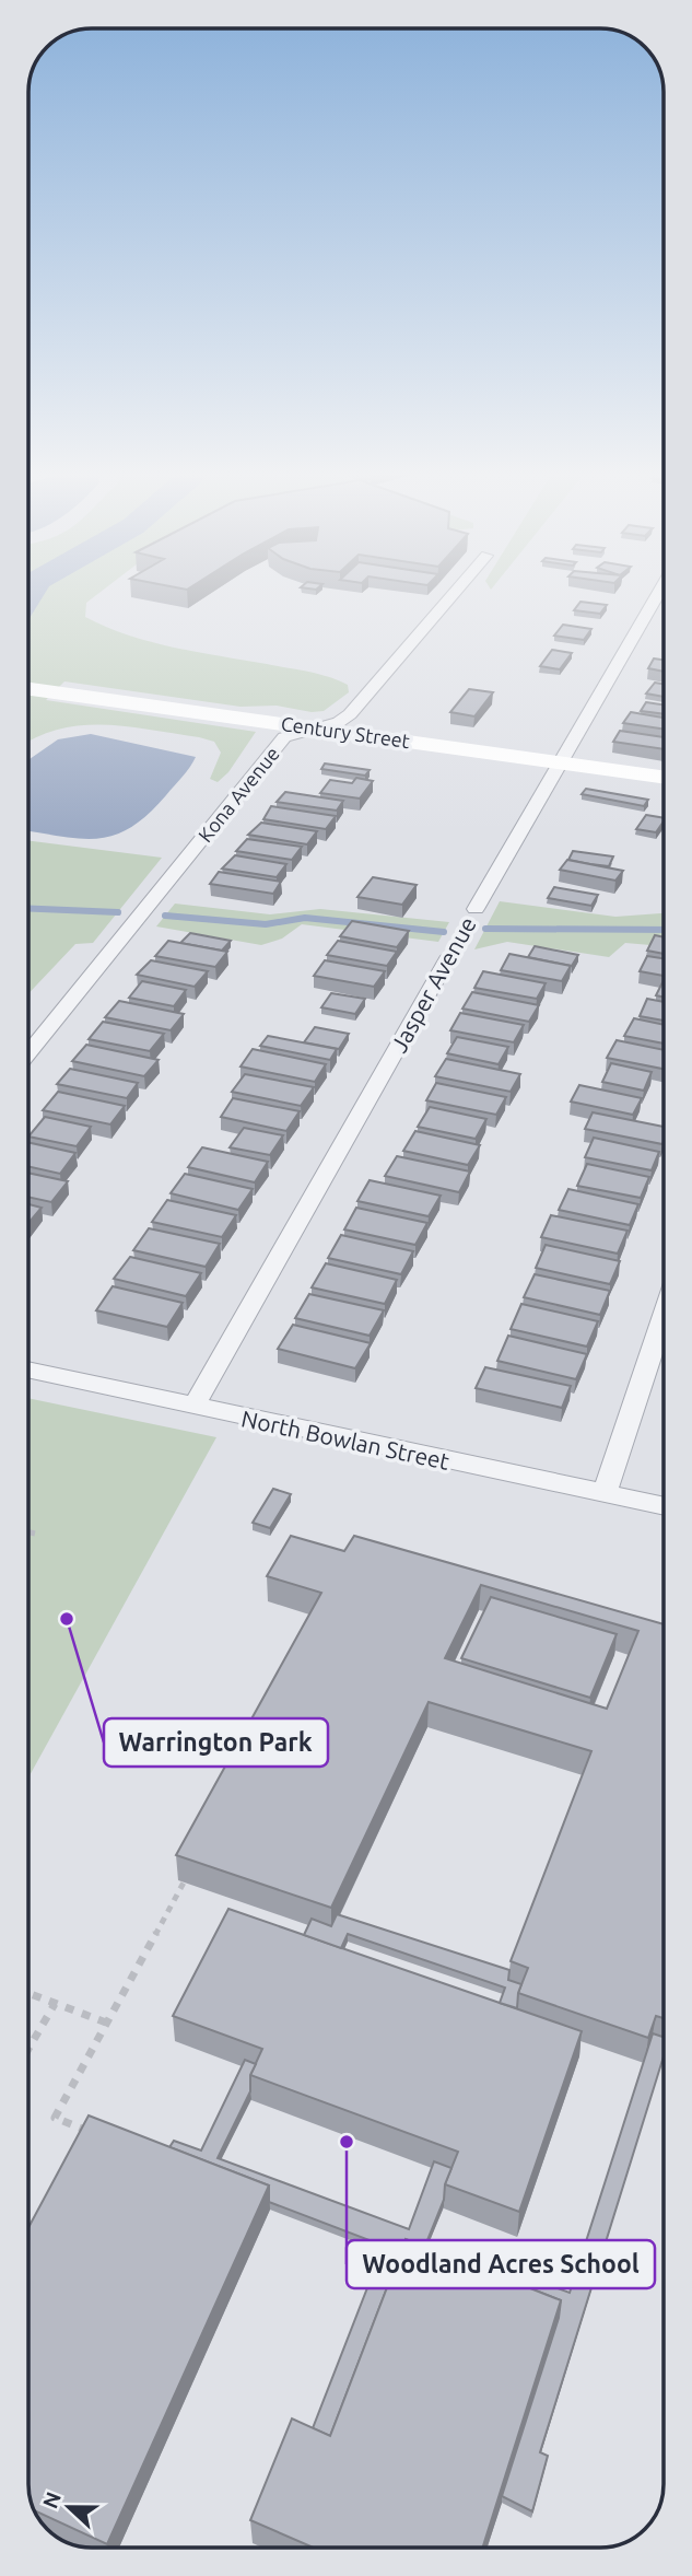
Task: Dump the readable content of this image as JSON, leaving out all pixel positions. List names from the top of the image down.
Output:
{
  "streets": {
    "street": [
      "Century Street",
      "Kona Avenue",
      "Jasper Avenue",
      "North Bowlan Street"
    ]
  },
  "crossings": [
    ["Century Street", "Kona Avenue"],
    ["Century Street", "Jasper Avenue"],
    ["Jasper Avenue", "North Bowlan Street"]
  ],
  "places": ["Warrington Park", "Woodland Acres School"],
  "north": "left"
}
